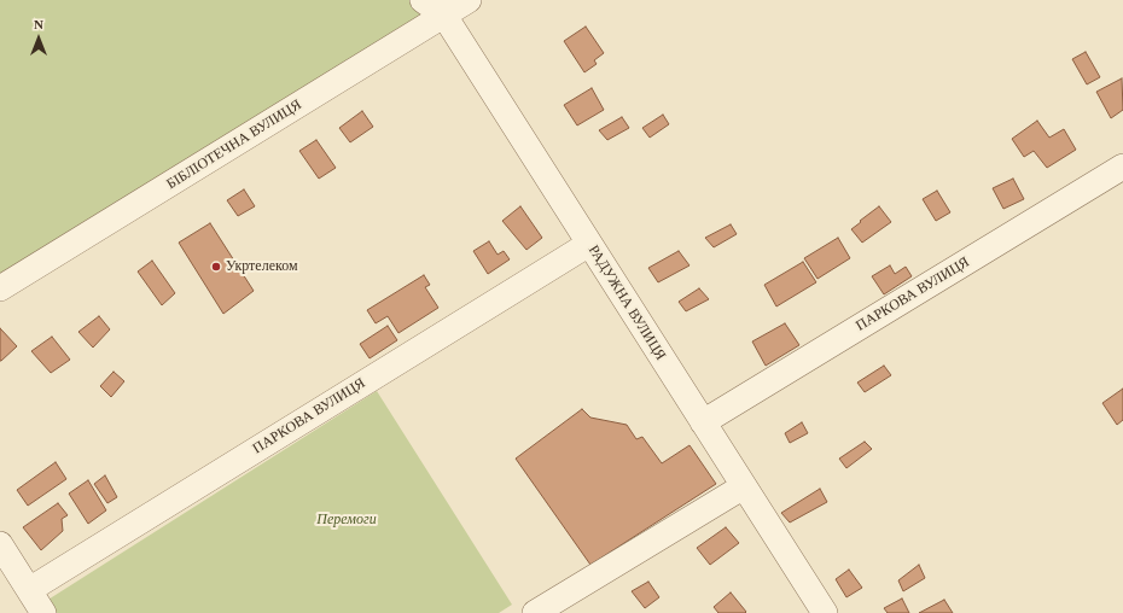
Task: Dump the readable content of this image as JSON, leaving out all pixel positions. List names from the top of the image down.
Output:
{
  "streets": {
    "street": ["БІБЛІОТЕЧНА ВУЛИЦЯ", "ПАРКОВА ВУЛИЦЯ", "РАДУЖНА ВУЛИЦЯ"]
  },
  "crossings": [
    ["БІБЛІОТЕЧНА ВУЛИЦЯ", "РАДУЖНА ВУЛИЦЯ"],
    ["ПАРКОВА ВУЛИЦЯ", "РАДУЖНА ВУЛИЦЯ"]
  ],
  "parks": ["Перемоги"],
  "places": ["Укртелеком"],
  "north": "top"
}
